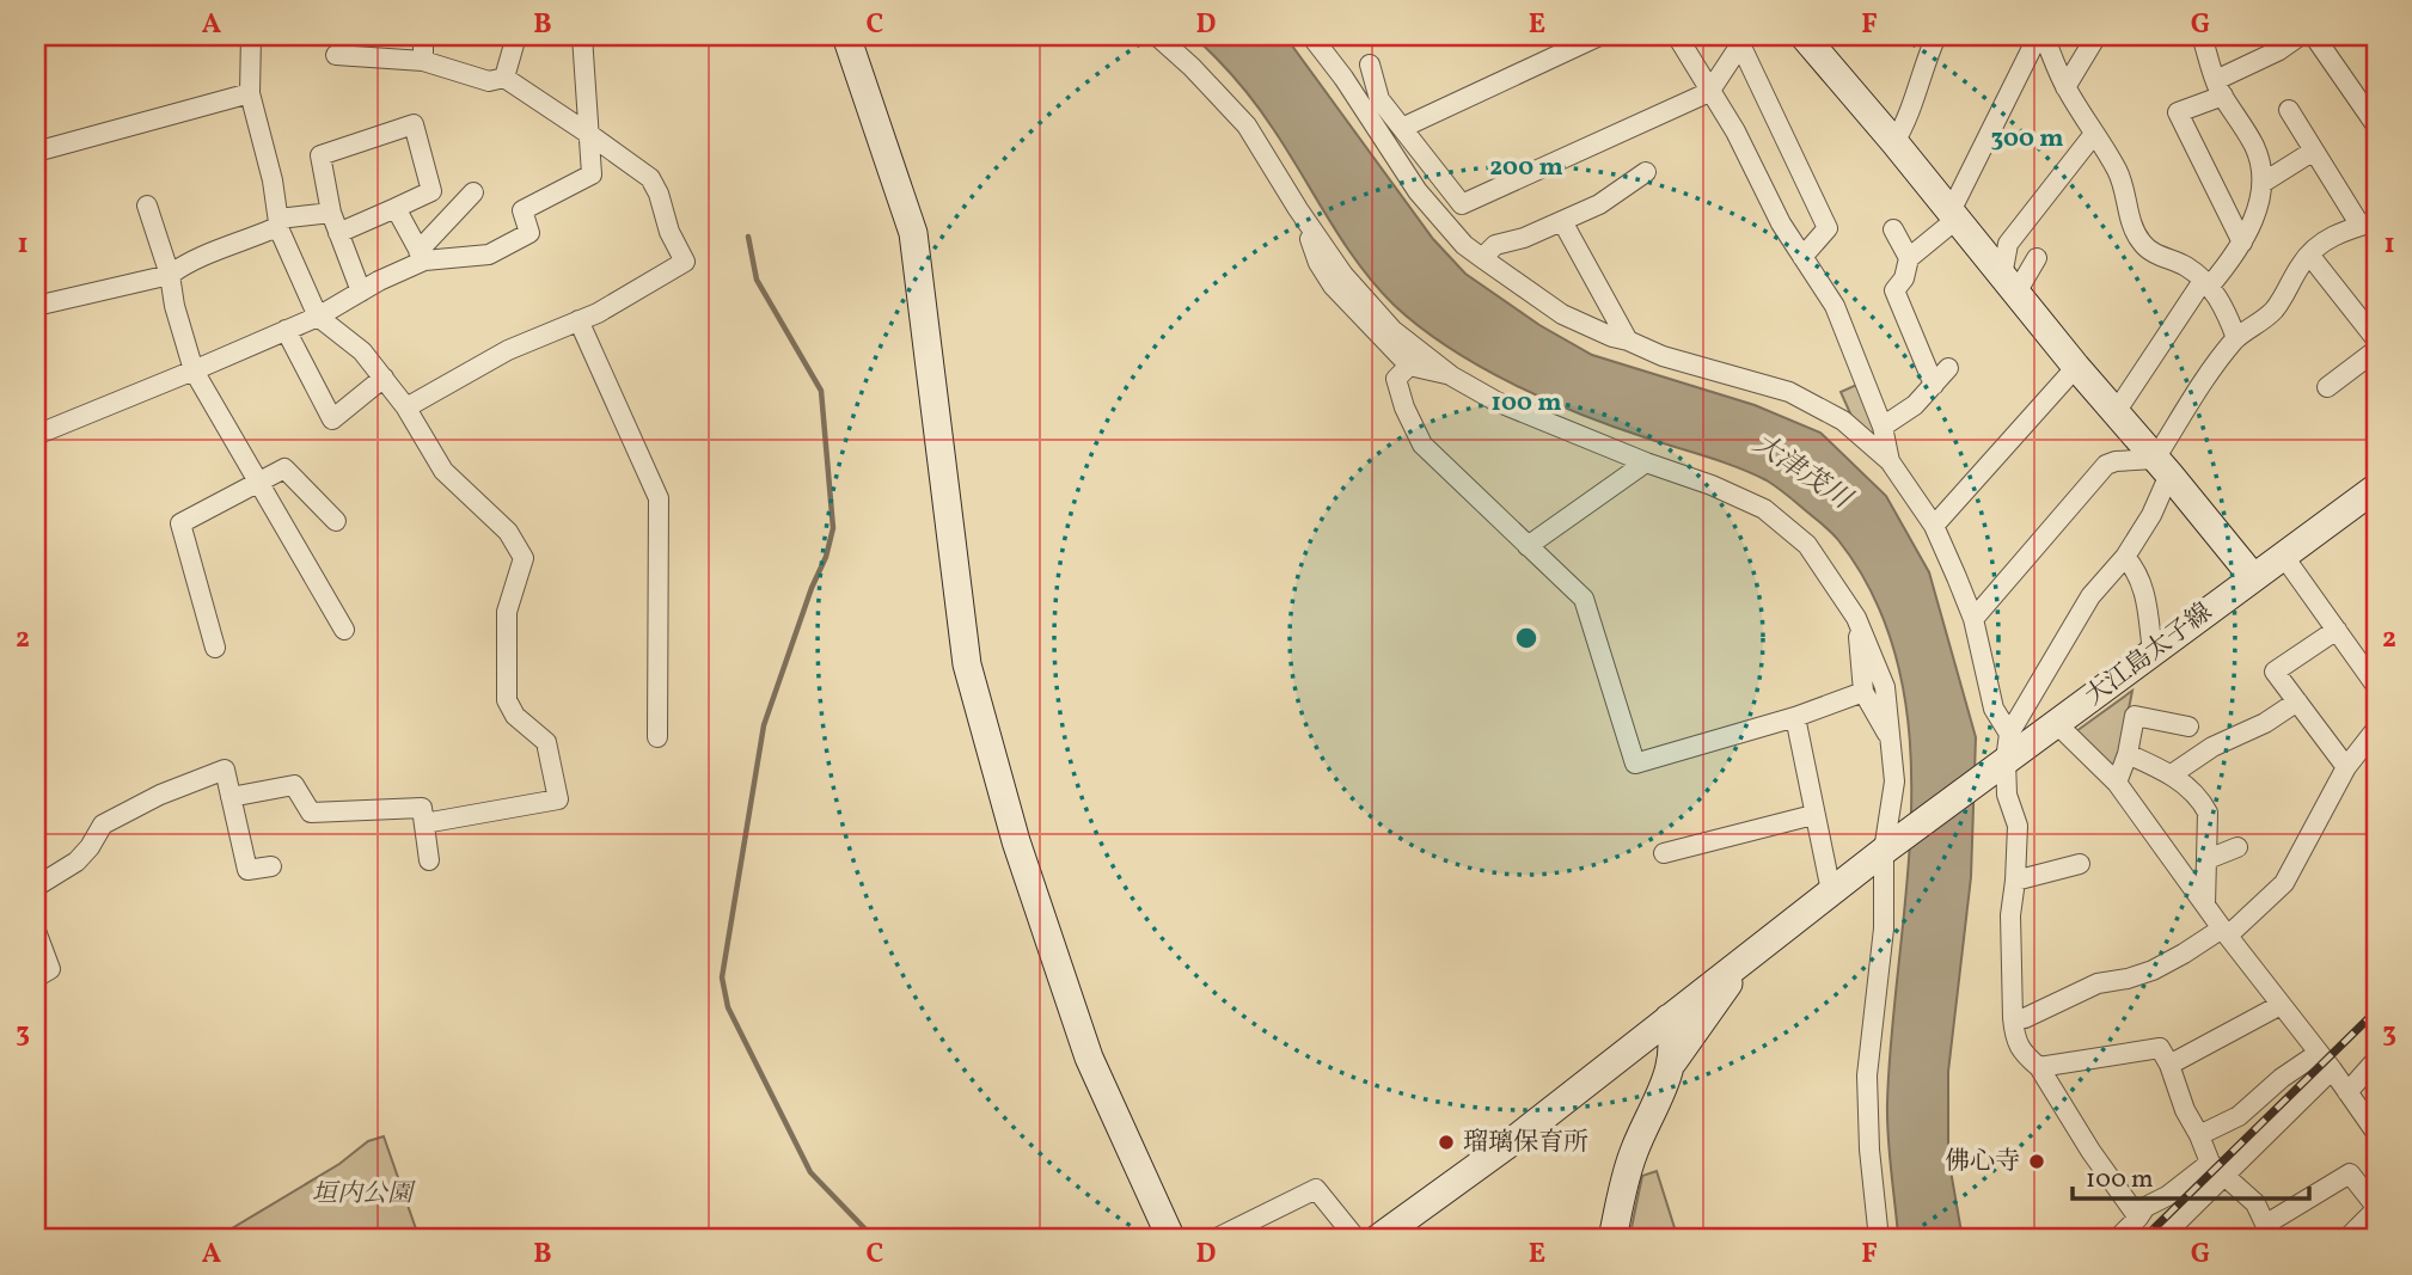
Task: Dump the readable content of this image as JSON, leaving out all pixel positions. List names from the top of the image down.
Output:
{
  "streets": {
    "street": ["大江島太子線"]
  },
  "water": ["大津茂川"],
  "parks": ["垣内公園"],
  "places": ["瑠璃保育所", "佛心寺"],
  "scale_bar": "100 m",
  "grid": {
    "columns": [
      "A",
      "B",
      "C",
      "D",
      "E",
      "F",
      "G"
    ],
    "rows": ["1", "2", "3"]
  },
  "rings": ["300 m", "200 m", "100 m"]
}
